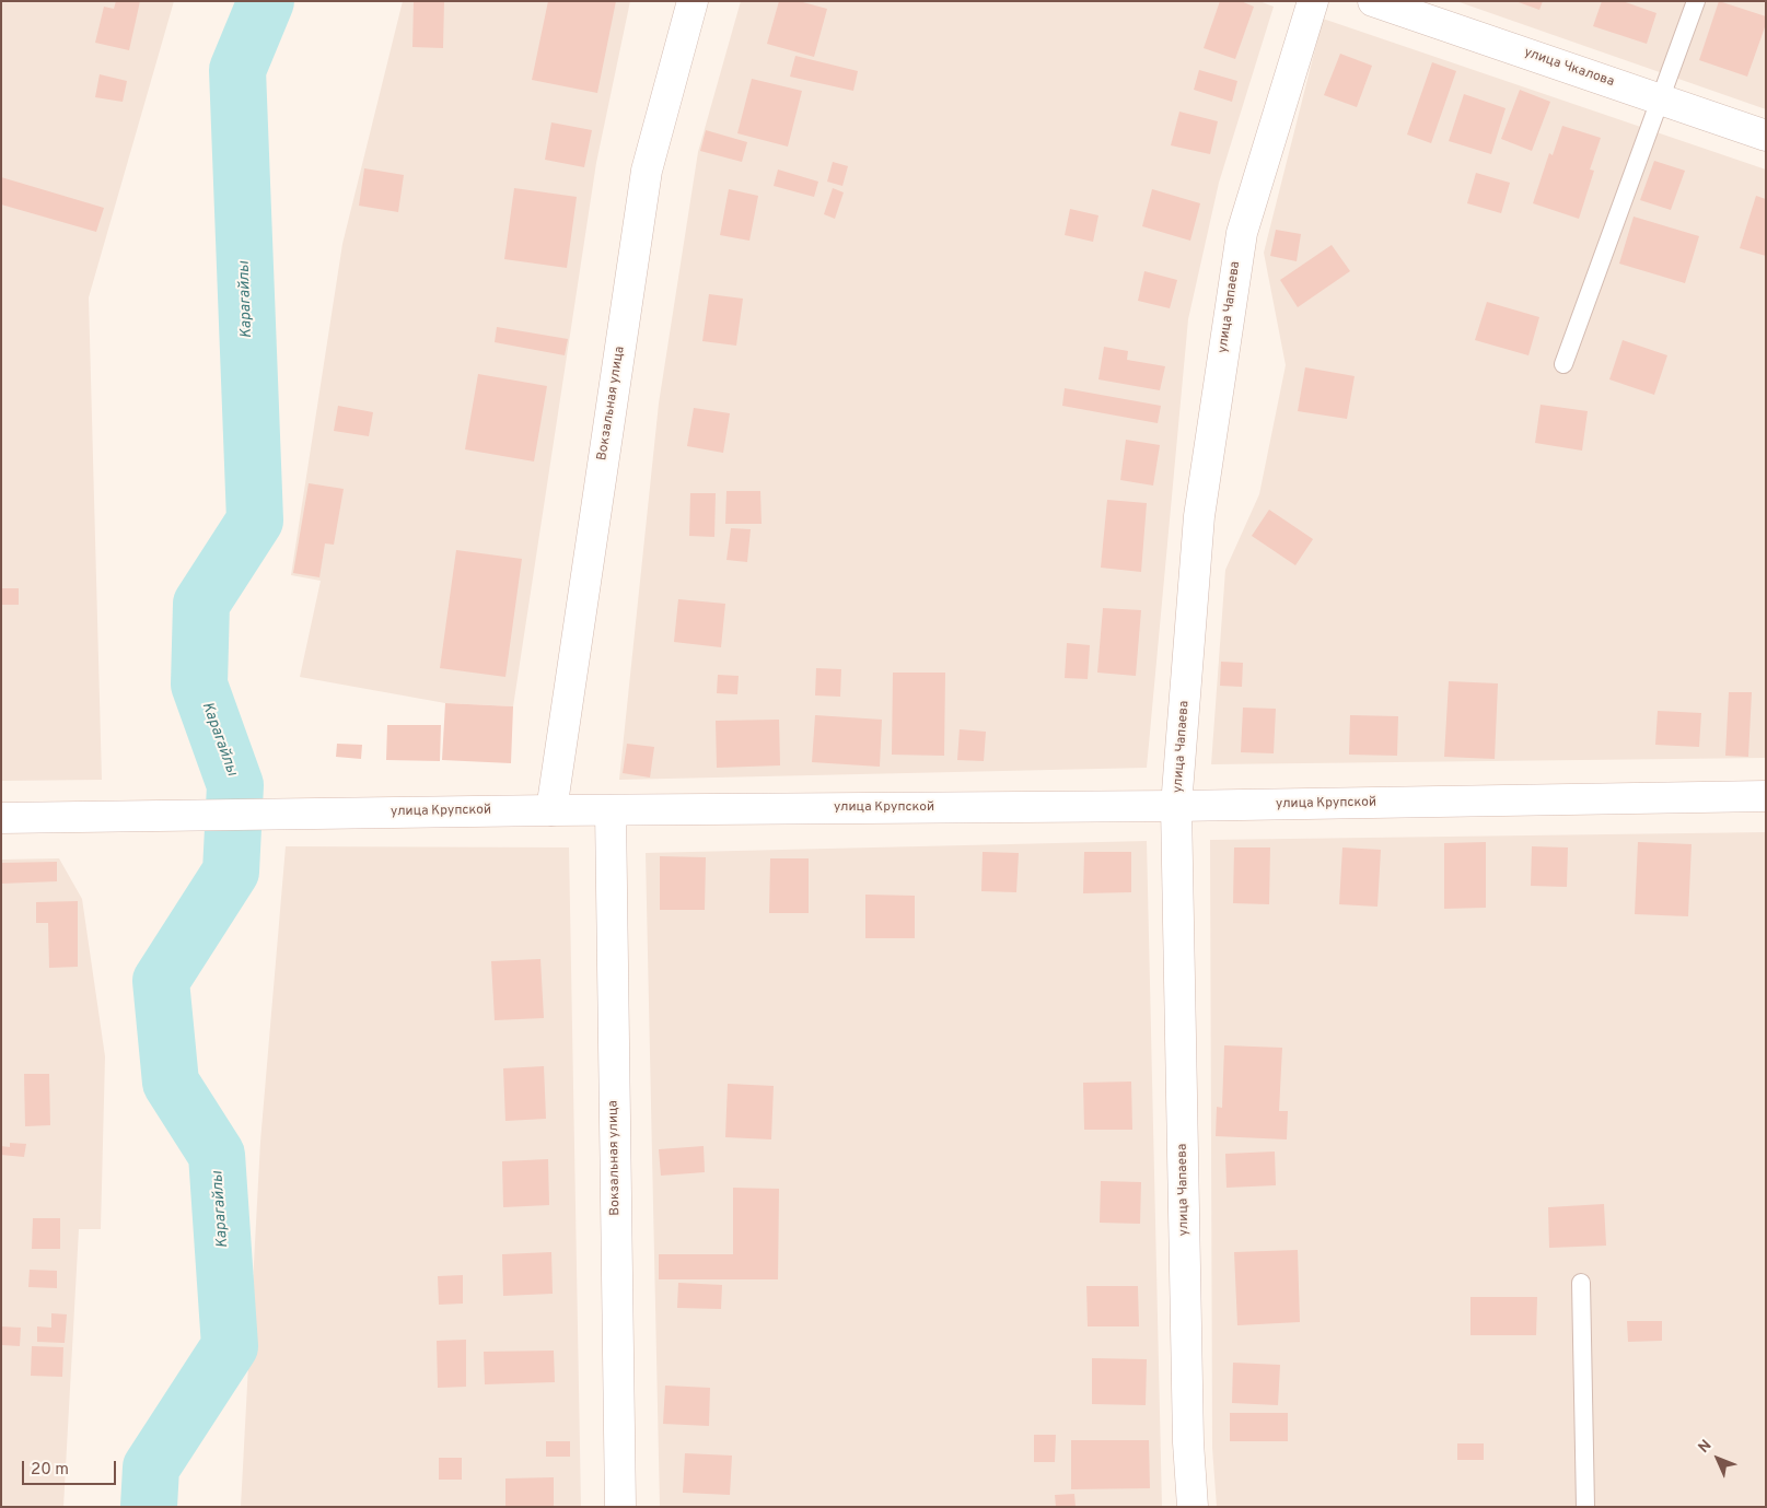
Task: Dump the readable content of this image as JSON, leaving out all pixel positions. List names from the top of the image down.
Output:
{
  "streets": {
    "street": [
      "улица Чкалова",
      "улица Чапаева",
      "Вокзальная улица",
      "улица Крупской"
    ]
  },
  "crossings": [
    ["улица Чапаева", "улица Крупской"],
    ["Вокзальная улица", "улица Крупской"]
  ],
  "water": ["Карагайлы"],
  "scale_bar": "20 m",
  "north": "top left"
}
